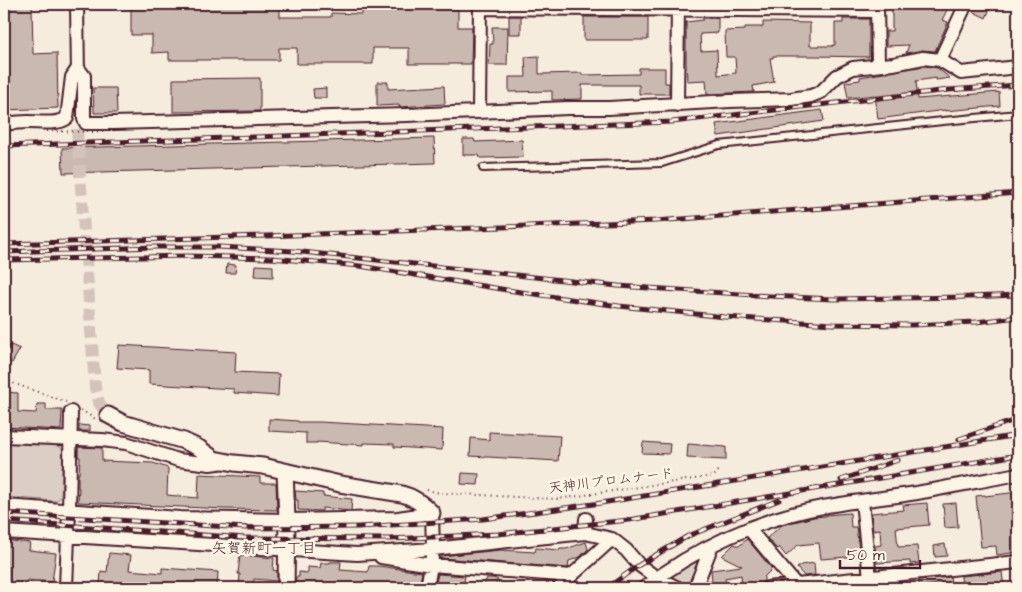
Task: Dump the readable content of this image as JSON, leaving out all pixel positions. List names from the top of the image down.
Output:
{
  "streets": {
    "path": ["天神川プロムナード"]
  },
  "districts": ["矢賀新町一丁目"],
  "scale_bar": "50 m"
}
